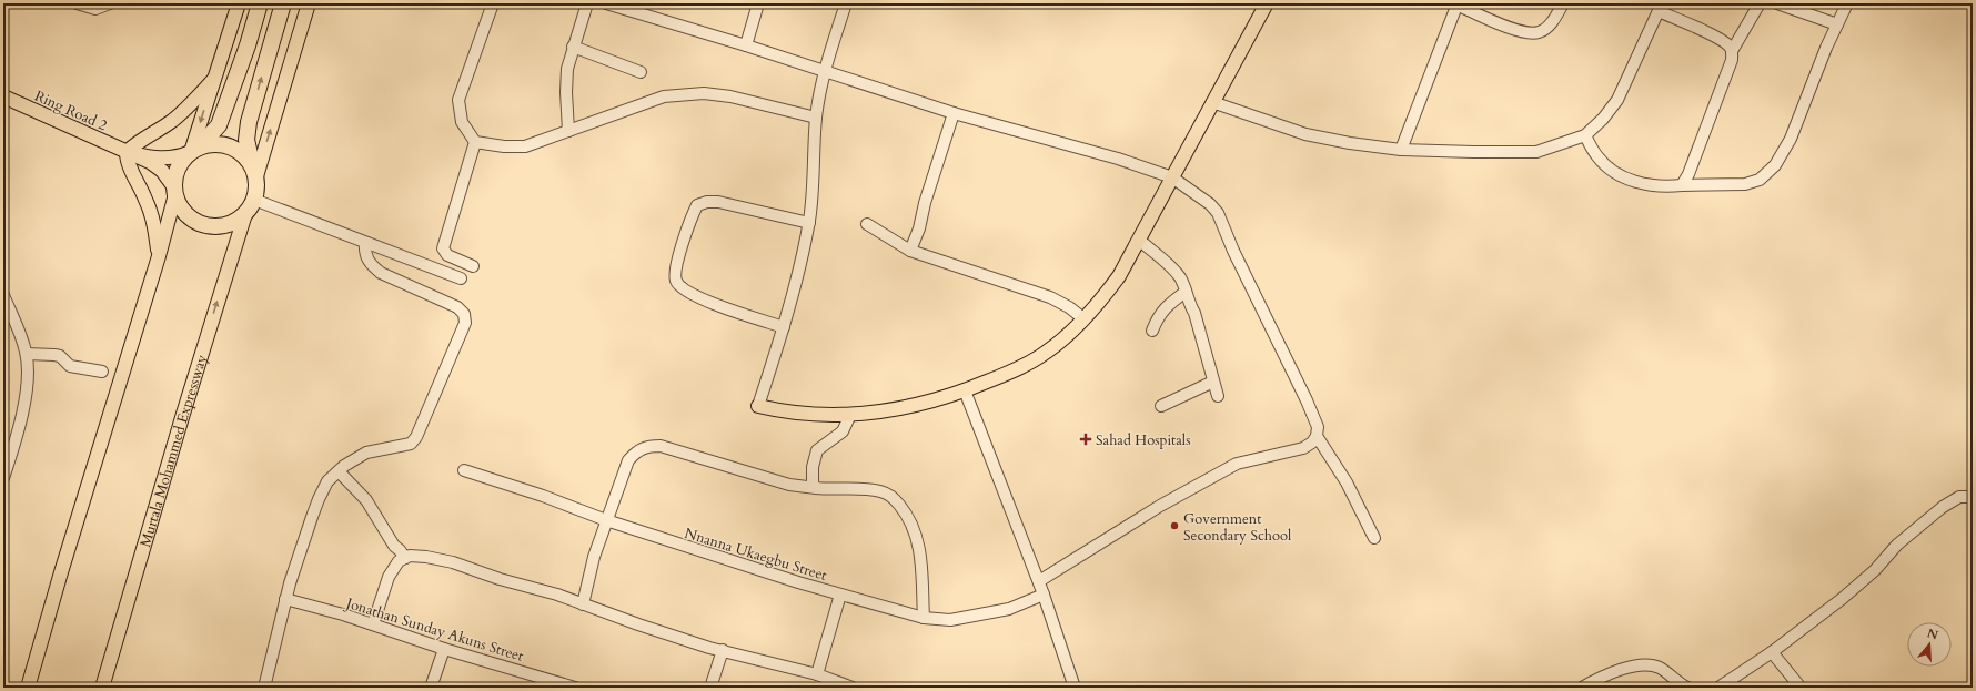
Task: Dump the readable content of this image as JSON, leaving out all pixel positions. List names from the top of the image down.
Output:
{
  "streets": {
    "main road": ["Ring Road 2", "Murtala Mohammed Expressway"],
    "street": ["Nnanna Ukaegbu Street", "Jonathan Sunday Akuns Street"]
  },
  "crossings": [
    ["Ring Road 2", "Murtala Mohammed Expressway"]
  ],
  "places": {
    "health": ["Sahad Hospitals"],
    "other": ["Government Secondary School"]
  },
  "north": "top"
}
